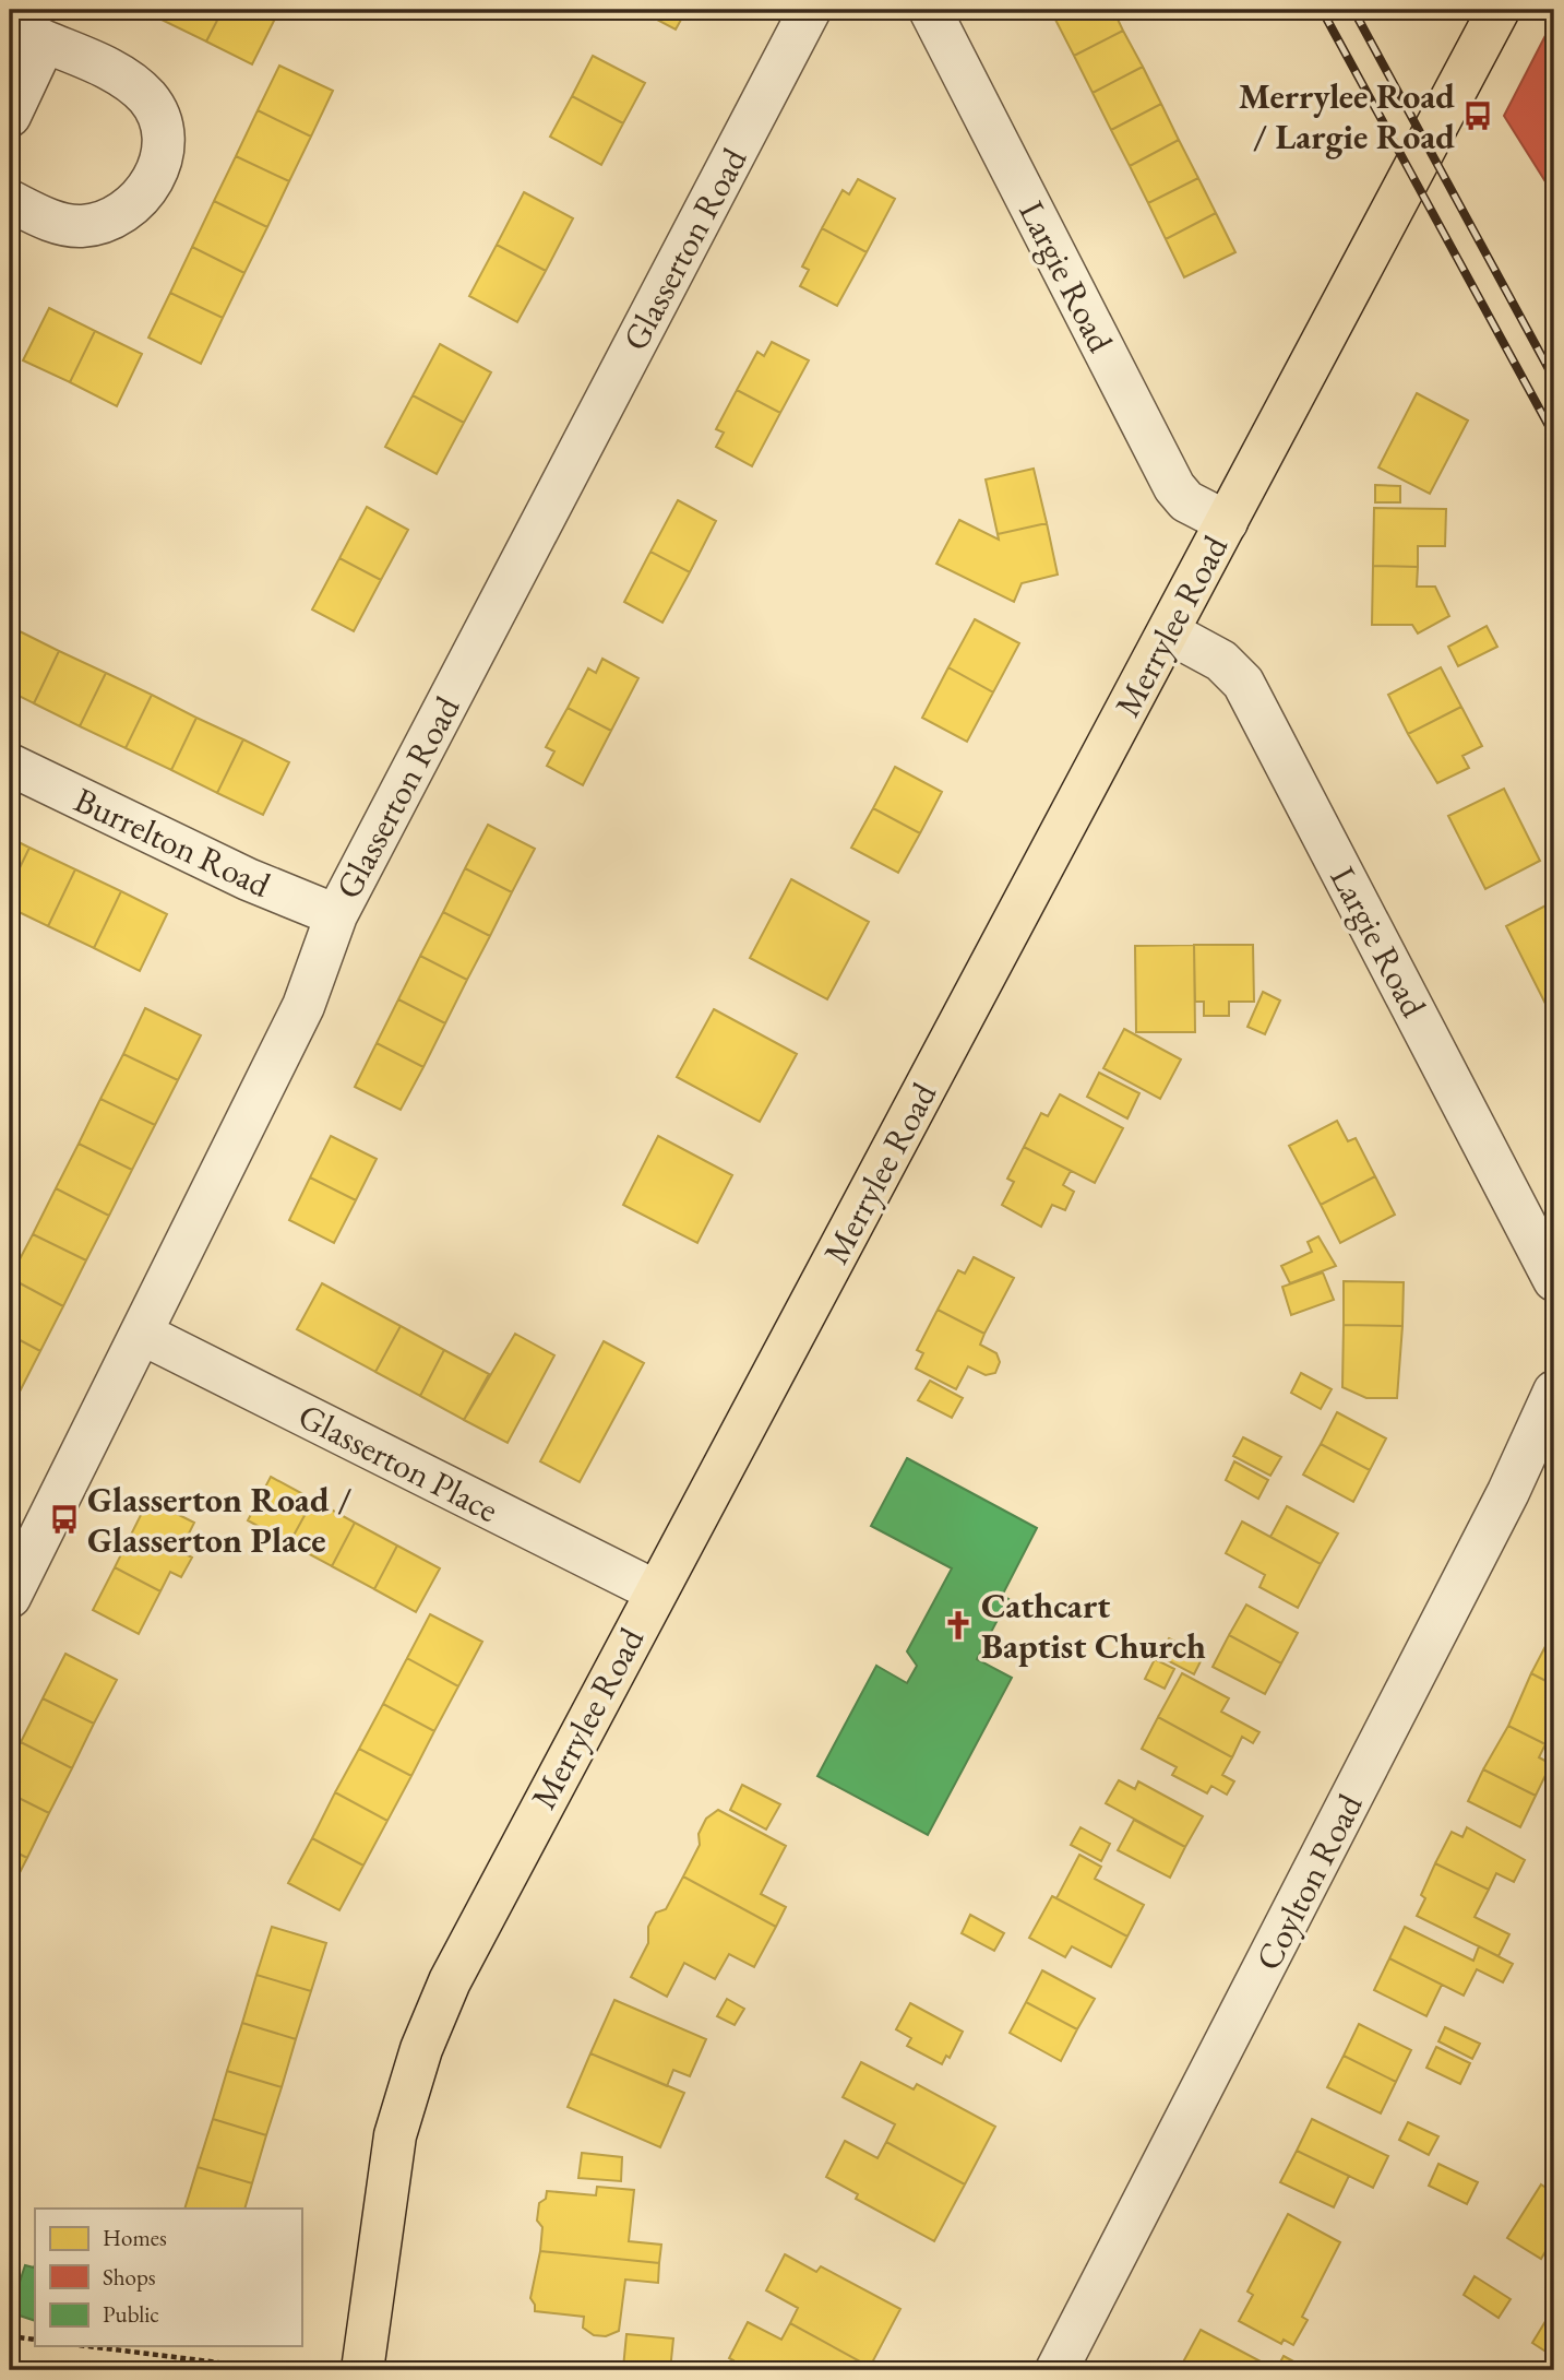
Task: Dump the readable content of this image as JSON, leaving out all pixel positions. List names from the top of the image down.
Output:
{
  "streets": {
    "main road": ["Merrylee Road"],
    "street": [
      "Glasserton Road",
      "Largie Road",
      "Burrelton Road",
      "Glasserton Place",
      "Coylton Road"
    ]
  },
  "crossings": [
    ["Glasserton Road", "Burrelton Road"],
    ["Glasserton Road", "Glasserton Place"],
    ["Largie Road", "Merrylee Road"],
    ["Merrylee Road", "Glasserton Place"]
  ],
  "places": {
    "bus stop": ["Merrylee Road / Largie Road", "Glasserton Road / Glasserton Place"],
    "church": ["Cathcart Baptist Church"]
  },
  "legend": ["Homes", "Shops", "Public"]
}
